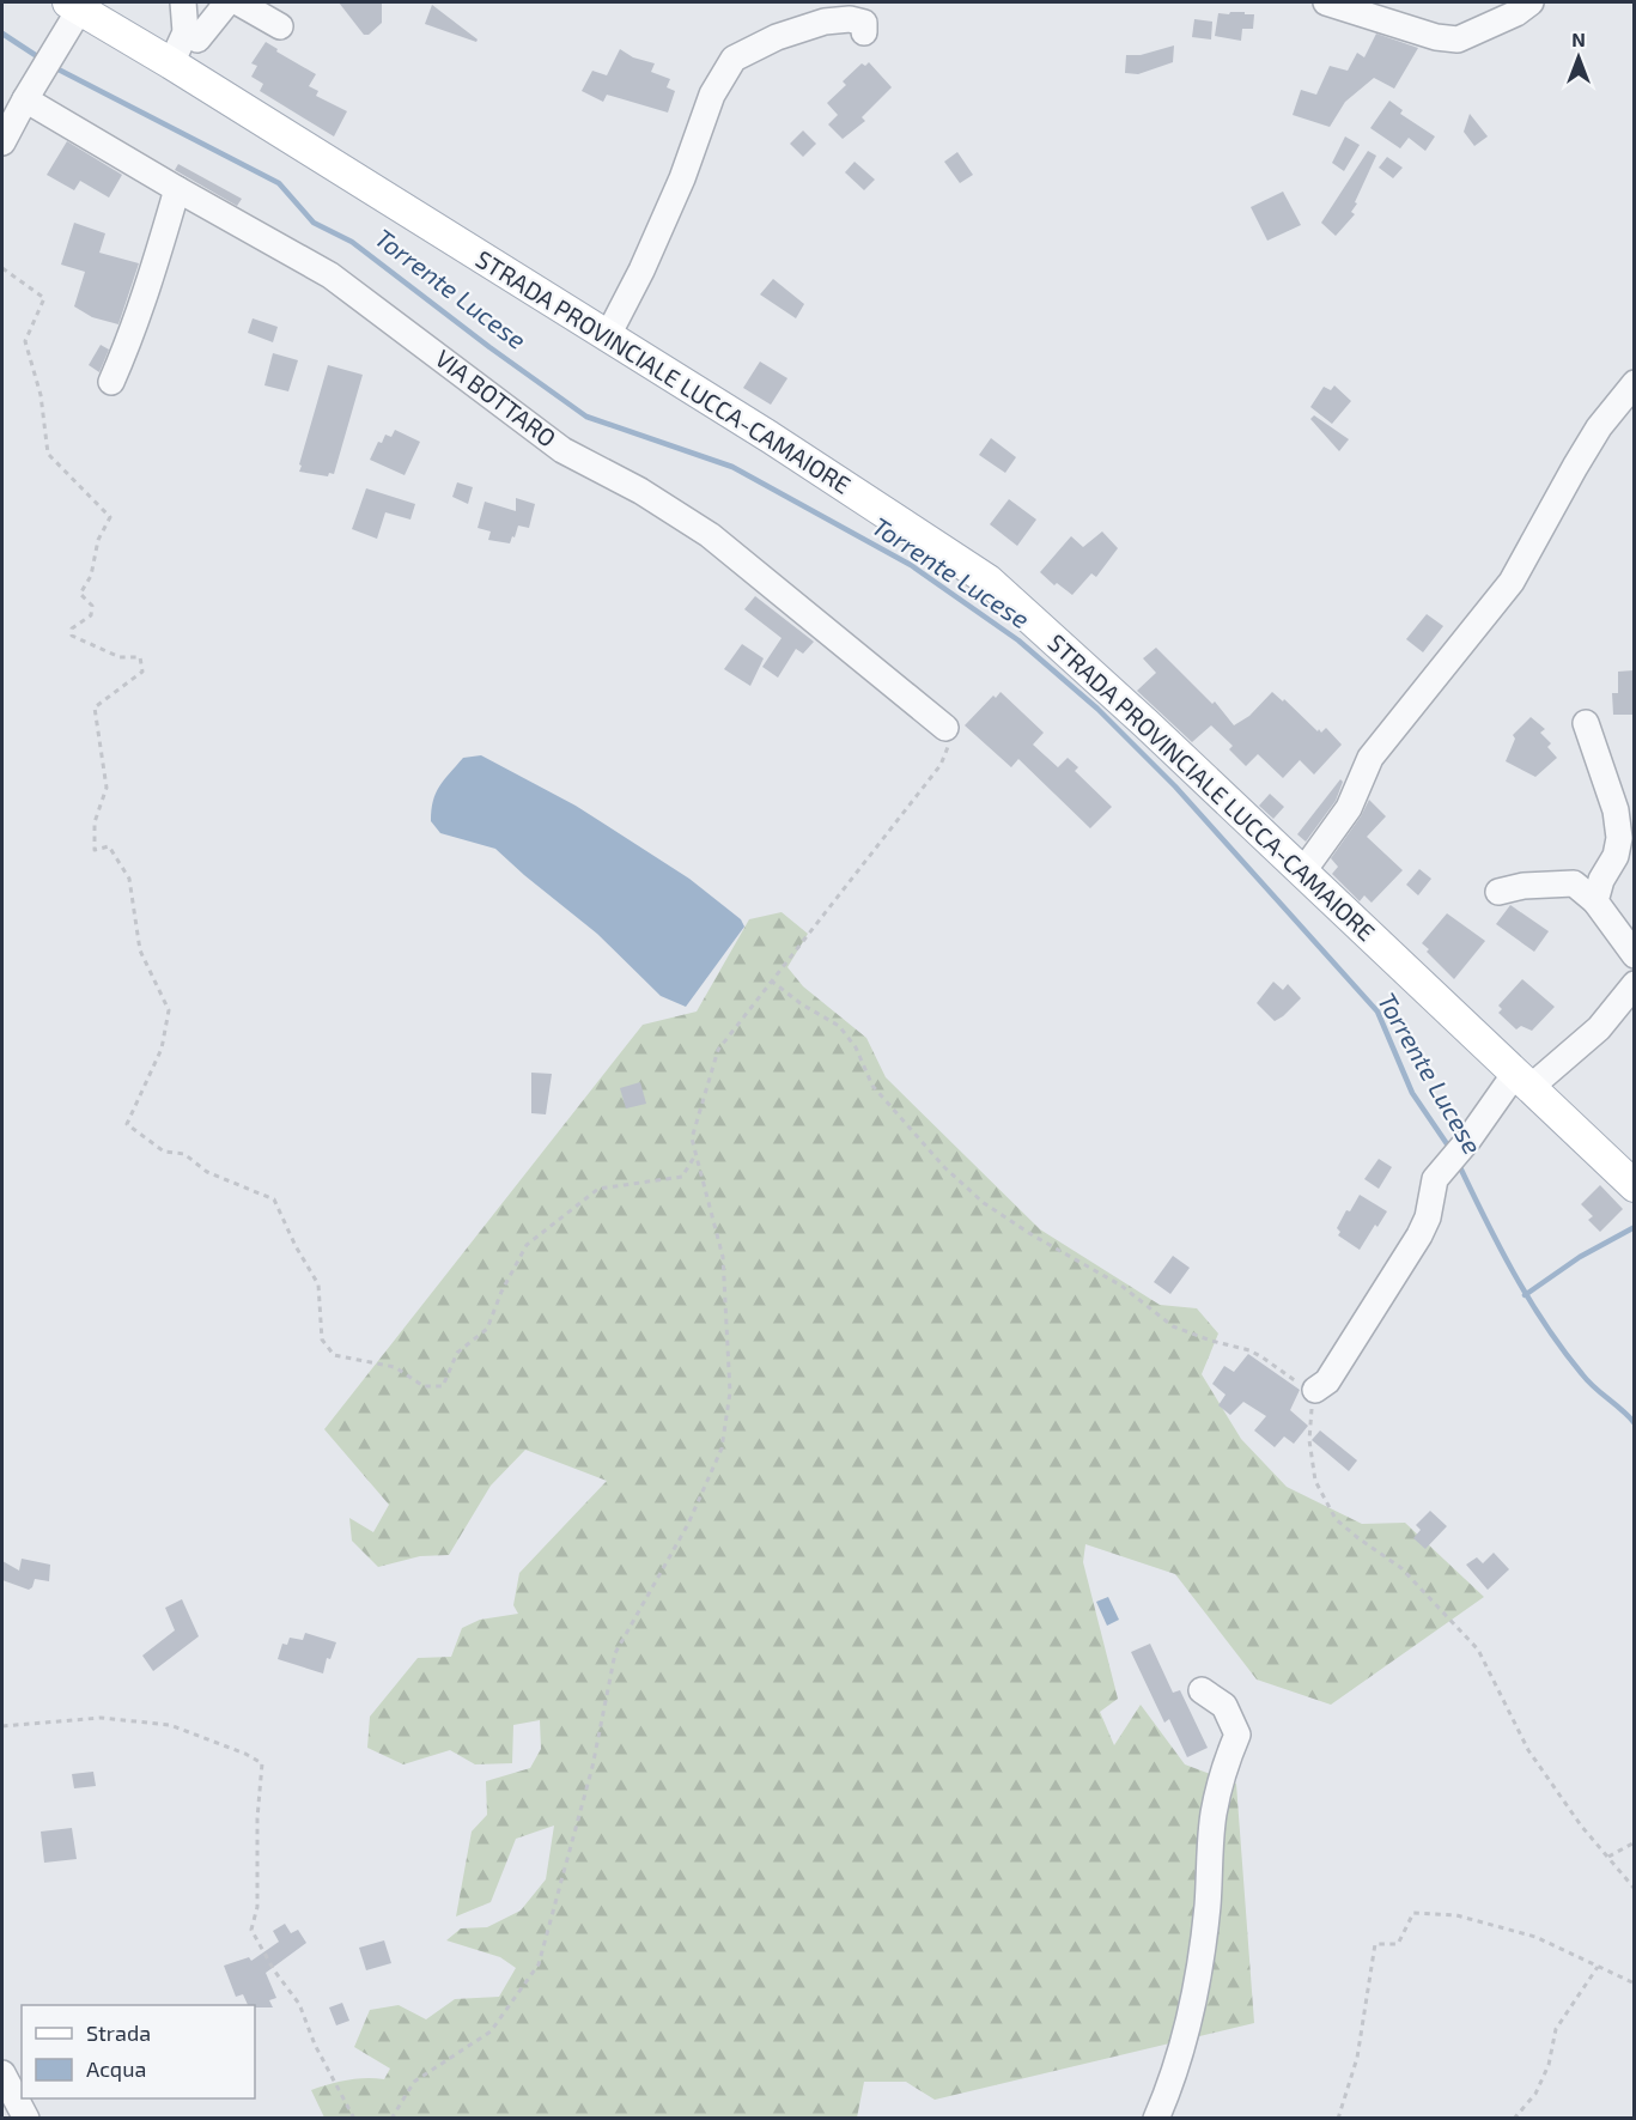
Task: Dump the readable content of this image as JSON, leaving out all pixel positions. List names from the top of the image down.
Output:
{
  "streets": {
    "main road": ["STRADA PROVINCIALE LUCCA-CAMAIORE"],
    "street": ["VIA BOTTARO"]
  },
  "water": ["Torrente Lucese"],
  "legend": ["Strada", "Acqua"],
  "north": "top"
}
